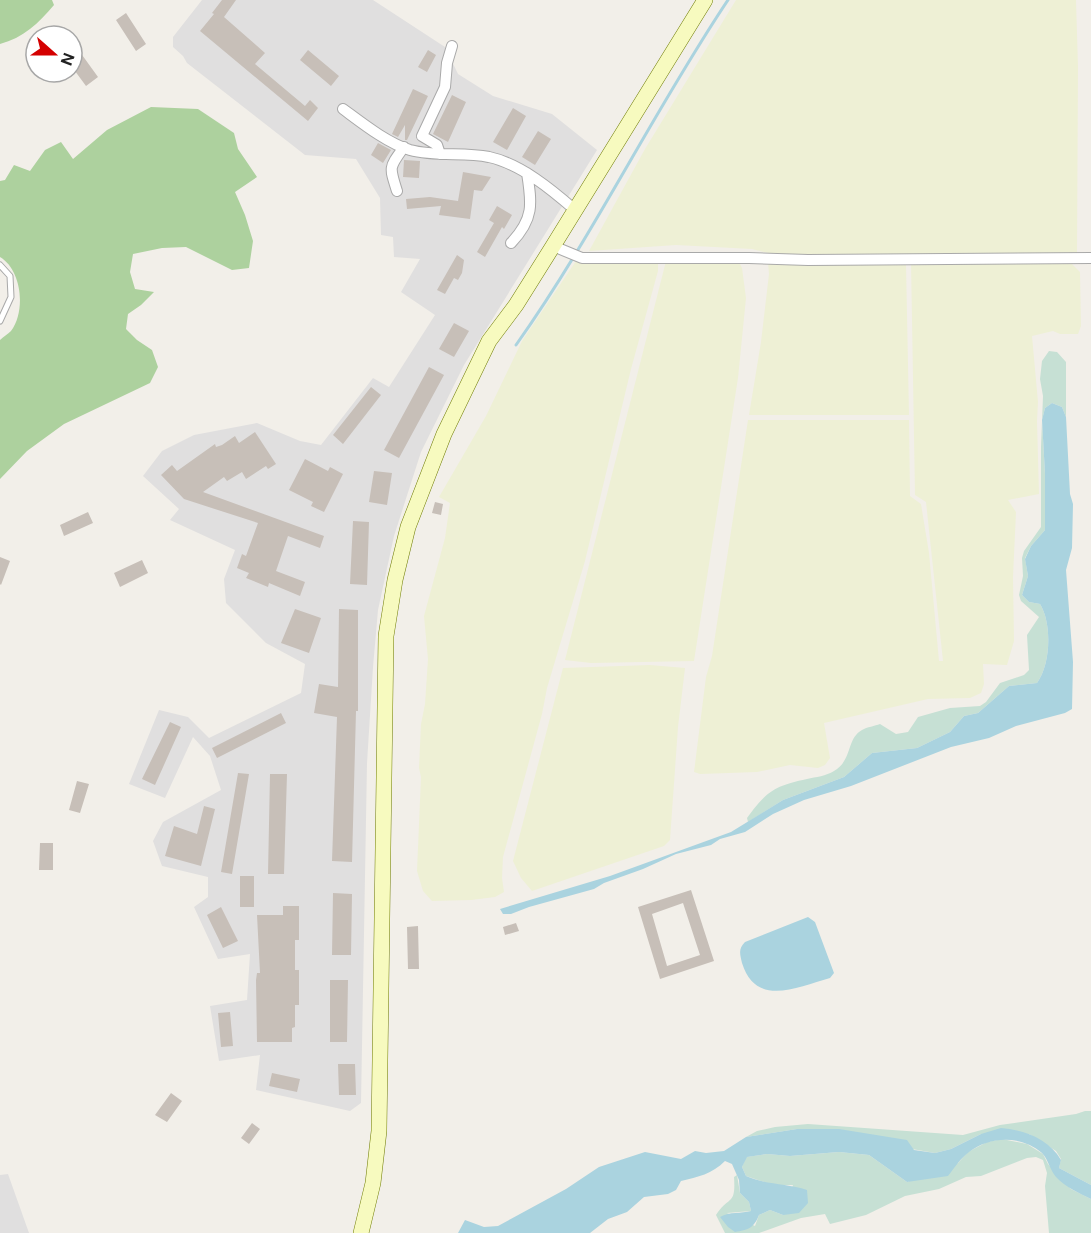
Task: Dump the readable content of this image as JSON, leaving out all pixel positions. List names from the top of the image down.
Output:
{
  "north": "right"
}
